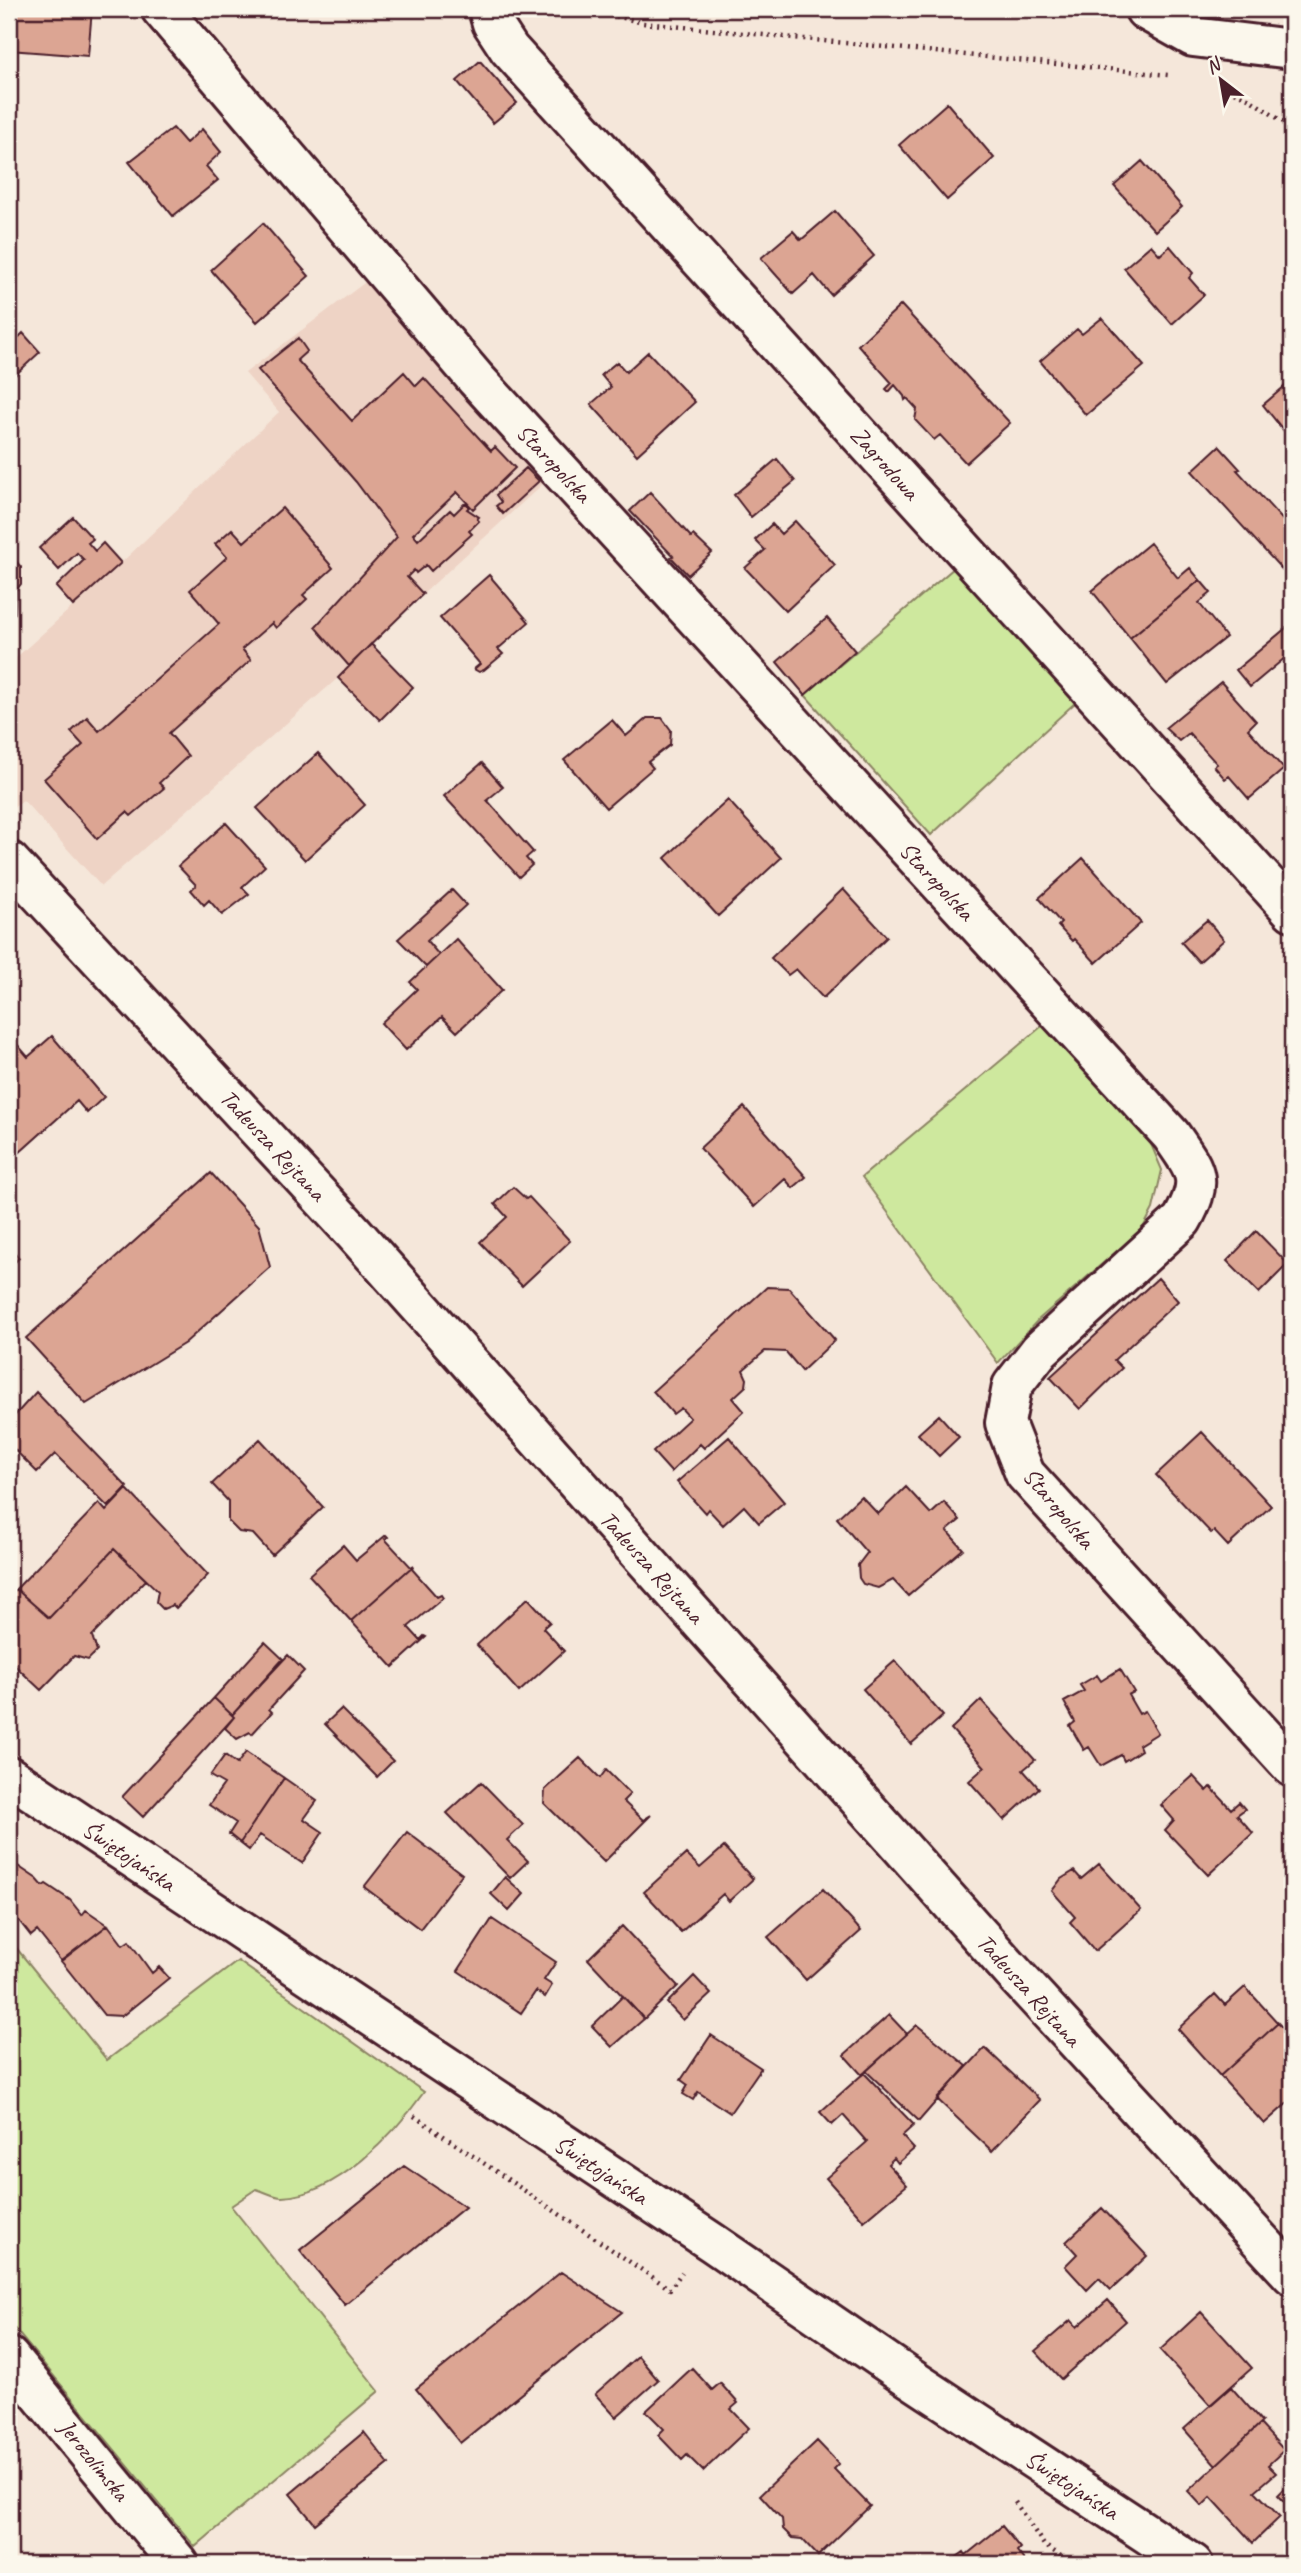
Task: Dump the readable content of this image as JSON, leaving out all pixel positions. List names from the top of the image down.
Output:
{
  "streets": {
    "street": [
      "Staropolska",
      "Zagrodowa",
      "Tadeusza Rejtana",
      "Świętojańska",
      "Jerozolimska"
    ]
  },
  "north": "top left"
}
